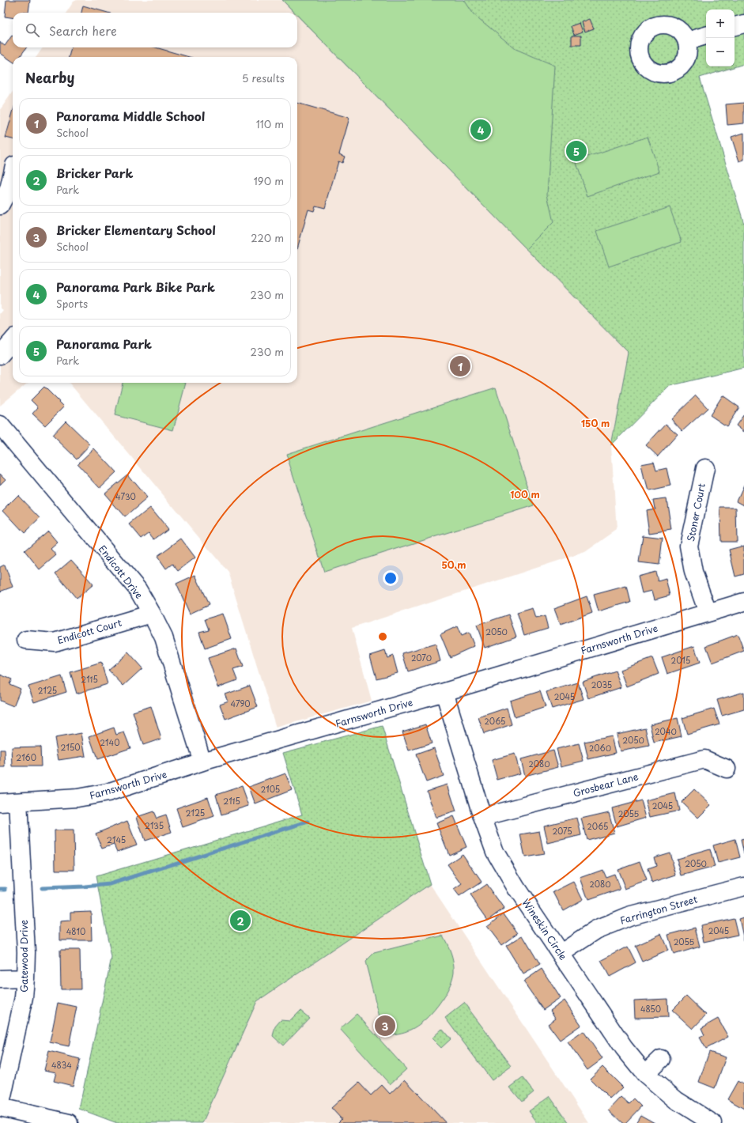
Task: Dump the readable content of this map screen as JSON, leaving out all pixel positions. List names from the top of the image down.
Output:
{
  "streets": {
    "street": [
      "Stoner Court",
      "Endicott Drive",
      "Endicott Court",
      "Farnsworth Drive",
      "Grosbear Lane",
      "Farrington Street",
      "Wineskin Circle",
      "Gatewood Drive"
    ]
  },
  "crossings": [
    ["Stoner Court", "Farnsworth Drive"],
    ["Endicott Drive", "Endicott Court"],
    ["Endicott Drive", "Farnsworth Drive"],
    ["Farnsworth Drive", "Wineskin Circle"],
    ["Farnsworth Drive", "Gatewood Drive"],
    ["Grosbear Lane", "Wineskin Circle"],
    ["Farrington Street", "Wineskin Circle"]
  ],
  "house_numbers": [
    "4730",
    "2050",
    "2070",
    "2015",
    "2115",
    "2035",
    "2125",
    "2045",
    "4790",
    "2065",
    "2040",
    "2050",
    "2140",
    "2150",
    "2060",
    "2160",
    "2080",
    "2105",
    "2115",
    "2045",
    "2125",
    "2055",
    "2135",
    "2065",
    "2075",
    "2145",
    "2050",
    "2080",
    "2045",
    "4810",
    "2055",
    "4850",
    "4834"
  ],
  "page": {
    "map_buttons": ["+", "−"],
    "search": "Search here",
    "heading": ["Nearby", "5 results"],
    "list": [
      {
        "mark": "1",
        "name": "Panorama Middle School",
        "note": "School",
        "value": "110 m"
      },
      {
        "mark": "2",
        "name": "Bricker Park",
        "note": "Park",
        "value": "190 m"
      },
      {
        "mark": "3",
        "name": "Bricker Elementary School",
        "note": "School",
        "value": "220 m"
      },
      {
        "mark": "4",
        "name": "Panorama Park Bike Park",
        "note": "Sports",
        "value": "230 m"
      },
      {
        "mark": "5",
        "name": "Panorama Park",
        "note": "Park",
        "value": "230 m"
      }
    ],
    "pins": [
      "4",
      "5",
      "1",
      "2",
      "3"
    ]
  },
  "rings": ["150 m", "100 m", "50 m"]
}
